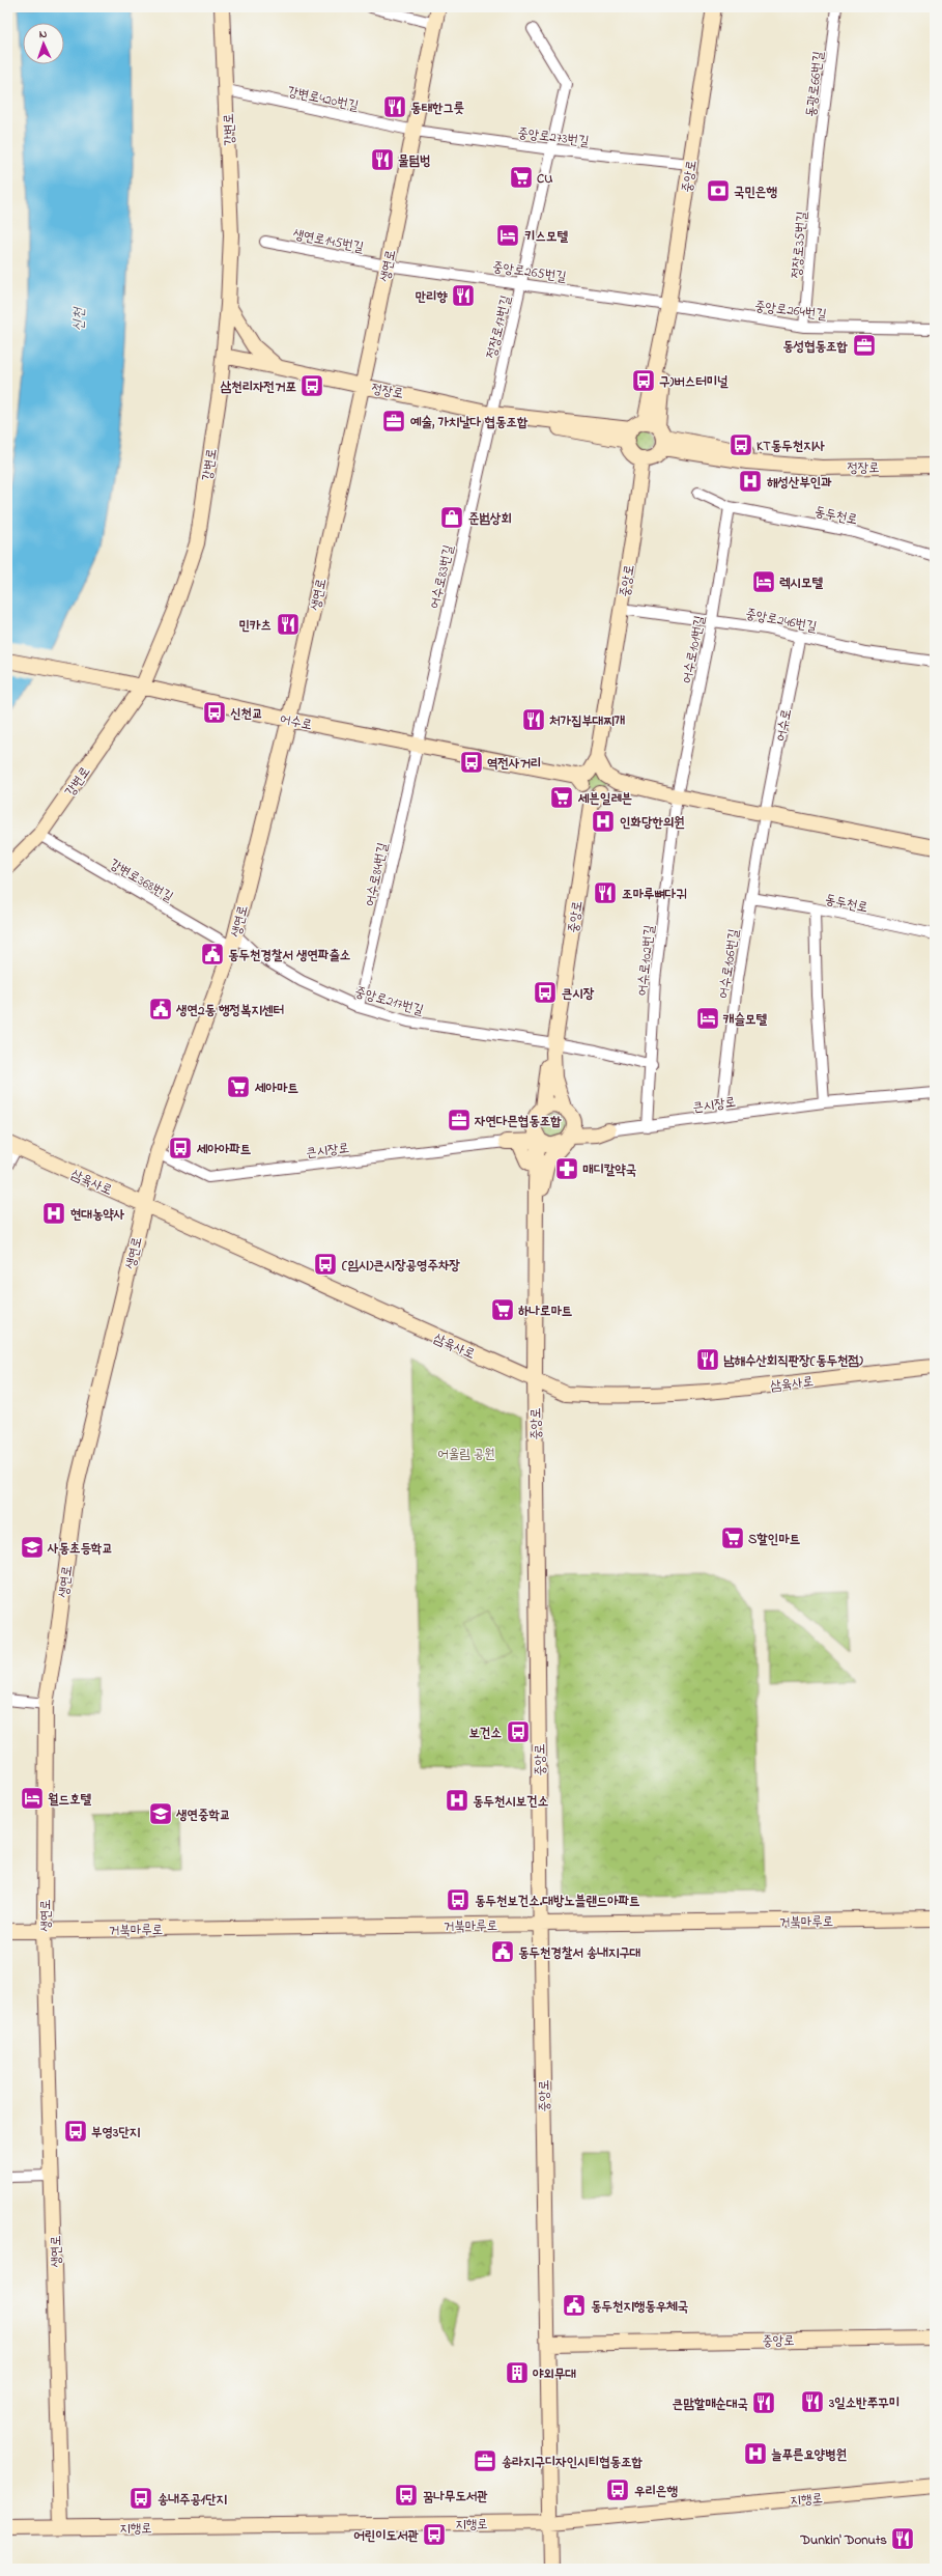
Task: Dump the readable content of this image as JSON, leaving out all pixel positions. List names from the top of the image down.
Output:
{
  "streets": {
    "street": [
      "동광로66번길",
      "강변로420번길",
      "강변로",
      "중앙로273번길",
      "중앙로",
      "생연로145번길",
      "정장로35번길",
      "생연로",
      "중앙로265번길",
      "중앙로264번길",
      "정장로17번길",
      "정장로",
      "동두천로",
      "어수로83번길",
      "중앙로246번길",
      "어수로101번길",
      "어수로",
      "어수로84번길",
      "강변로368번길",
      "어수로102번길",
      "어수로106번길",
      "중앙로217번길",
      "큰시장로",
      "삼육사로",
      "거북마루로",
      "지행로"
    ]
  },
  "crossings": [
    ["동광로66번길", "정장로35번길"],
    ["강변로420번길", "강변로"],
    ["강변로420번길", "중앙로273번길"],
    ["강변로420번길", "생연로"],
    ["강변로", "정장로"],
    ["강변로", "어수로"],
    ["강변로", "강변로368번길"],
    ["중앙로273번길", "중앙로"],
    ["중앙로273번길", "생연로"],
    ["중앙로273번길", "정장로17번길"],
    ["중앙로", "중앙로265번길"],
    ["중앙로", "중앙로264번길"],
    ["중앙로", "정장로"],
    ["중앙로", "중앙로246번길"],
    ["중앙로", "어수로"],
    ["중앙로", "중앙로217번길"],
    ["중앙로", "삼육사로"],
    ["중앙로", "거북마루로"],
    ["중앙로", "지행로"],
    ["생연로145번길", "생연로"],
    ["생연로145번길", "중앙로265번길"],
    ["정장로35번길", "중앙로264번길"],
    ["생연로", "중앙로265번길"],
    ["생연로", "정장로"],
    ["생연로", "어수로"],
    ["생연로", "강변로368번길"],
    ["생연로", "중앙로217번길"],
    ["생연로", "큰시장로"],
    ["생연로", "삼육사로"],
    ["생연로", "거북마루로"],
    ["생연로", "지행로"],
    ["중앙로265번길", "중앙로264번길"],
    ["중앙로265번길", "정장로17번길"],
    ["정장로17번길", "정장로"],
    ["정장로17번길", "어수로83번길"],
    ["정장로", "어수로83번길"],
    ["동두천로", "어수로101번길"],
    ["동두천로", "어수로106번길"],
    ["어수로83번길", "어수로"],
    ["어수로83번길", "어수로84번길"],
    ["중앙로246번길", "어수로101번길"],
    ["중앙로246번길", "어수로"],
    ["어수로101번길", "어수로"],
    ["어수로101번길", "어수로102번길"],
    ["어수로", "어수로84번길"],
    ["어수로", "어수로102번길"],
    ["어수로", "어수로106번길"],
    ["어수로84번길", "중앙로217번길"],
    ["강변로368번길", "중앙로217번길"],
    ["어수로102번길", "큰시장로"],
    ["어수로106번길", "큰시장로"]
  ],
  "water": ["신천"],
  "parks": ["어울림 공원"],
  "places": {
    "restaurant": [
      "동태한그릇",
      "물텀벙",
      "만리향",
      "민카츠",
      "처가집부대찌개",
      "조마루뼈다귀",
      "남해수산회직판장(동두천점)",
      "3일소반쭈꾸미",
      "큰맘할매순대국",
      "Dunkin' Donuts"
    ],
    "supermarket": [
      "CU",
      "세븐일레븐",
      "세아마트",
      "하나로마트",
      "S할인마트"
    ],
    "bank": ["국민은행"],
    "hotel": [
      "키스모텔",
      "렉시모텔",
      "캐슬모텔",
      "월드호텔"
    ],
    "office": [
      "동성협동조합",
      "예술, 가치날다 협동조합",
      "자연다믄협동조합",
      "송라지구디자인시티협동조합"
    ],
    "bus stop": [
      "구)버스터미널",
      "삼천리자전거포",
      "KT동두천지사",
      "신천교",
      "역전사거리",
      "큰시장",
      "세아아파트",
      "(임시)큰시장공영주차장",
      "보건소",
      "동두천보건소.대방노블랜드아파트",
      "부영3단지",
      "우리은행",
      "꿈나무도서관",
      "송내주공1단지",
      "어린이도서관"
    ],
    "hospital": [
      "해성산부인과",
      "인화당한의원",
      "현대농약사",
      "동두천시보건소",
      "늘푸른요양병원"
    ],
    "shop": ["준범상회"],
    "public building": [
      "동두천경찰서 생연파출소",
      "생연2동 행정복지센터",
      "동두천경찰서 송내지구대",
      "동두천지행동우체국"
    ],
    "pharmacy": ["매디칼약국"],
    "school or university": ["사동초등학교", "생연중학교"],
    "building": ["야외무대"]
  },
  "north": "top"
}
